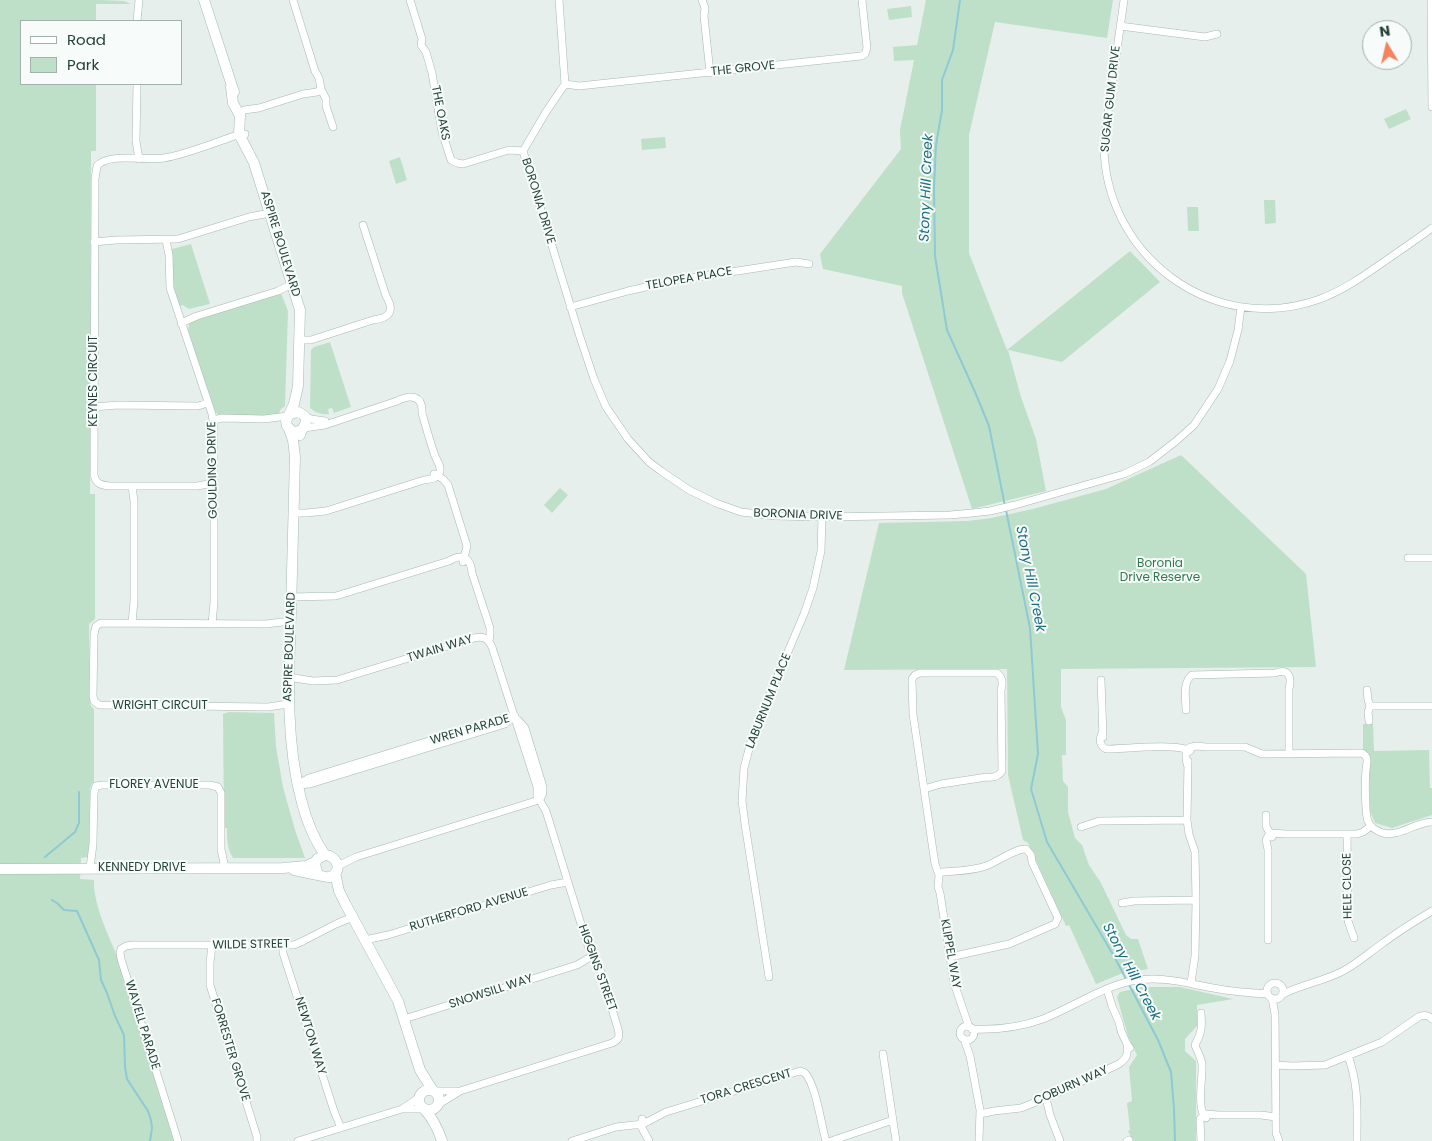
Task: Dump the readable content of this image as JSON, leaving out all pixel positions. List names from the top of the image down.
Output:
{
  "streets": {
    "street": [
      "THE GROVE",
      "SUGAR GUM DRIVE",
      "THE OAKS",
      "BORONIA DRIVE",
      "ASPIRE BOULEVARD",
      "TELOPEA PLACE",
      "KEYNES CIRCUIT",
      "GOULDING DRIVE",
      "TWAIN WAY",
      "LABURNUM PLACE",
      "WRIGHT CIRCUIT",
      "WREN PARADE",
      "FLOREY AVENUE",
      "KENNEDY DRIVE",
      "HELE CLOSE",
      "RUTHERFORD AVENUE",
      "WILDE STREET",
      "KLIPPEL WAY",
      "HIGGINS STREET",
      "SNOWSILL WAY",
      "WAVELL PARADE",
      "NEWTON WAY",
      "FORRESTER GROVE",
      "COBURN WAY",
      "TORA CRESCENT"
    ]
  },
  "crossings": [
    ["THE GROVE", "BORONIA DRIVE"],
    ["SUGAR GUM DRIVE", "BORONIA DRIVE"],
    ["THE OAKS", "BORONIA DRIVE"],
    ["BORONIA DRIVE", "TELOPEA PLACE"],
    ["BORONIA DRIVE", "LABURNUM PLACE"],
    ["ASPIRE BOULEVARD", "KEYNES CIRCUIT"],
    ["ASPIRE BOULEVARD", "TWAIN WAY"],
    ["ASPIRE BOULEVARD", "WRIGHT CIRCUIT"],
    ["ASPIRE BOULEVARD", "WREN PARADE"],
    ["ASPIRE BOULEVARD", "KENNEDY DRIVE"],
    ["ASPIRE BOULEVARD", "RUTHERFORD AVENUE"],
    ["ASPIRE BOULEVARD", "WILDE STREET"],
    ["ASPIRE BOULEVARD", "HIGGINS STREET"],
    ["ASPIRE BOULEVARD", "SNOWSILL WAY"],
    ["KEYNES CIRCUIT", "GOULDING DRIVE"],
    ["GOULDING DRIVE", "WRIGHT CIRCUIT"],
    ["TWAIN WAY", "WREN PARADE"],
    ["TWAIN WAY", "HIGGINS STREET"],
    ["FLOREY AVENUE", "KENNEDY DRIVE"],
    ["RUTHERFORD AVENUE", "HIGGINS STREET"],
    ["WILDE STREET", "WAVELL PARADE"],
    ["WILDE STREET", "NEWTON WAY"],
    ["WILDE STREET", "FORRESTER GROVE"],
    ["HIGGINS STREET", "SNOWSILL WAY"]
  ],
  "water": ["Stony Hill Creek"],
  "parks": ["Boronia Drive Reserve"],
  "legend": ["Road", "Park"],
  "north": "top"
}
